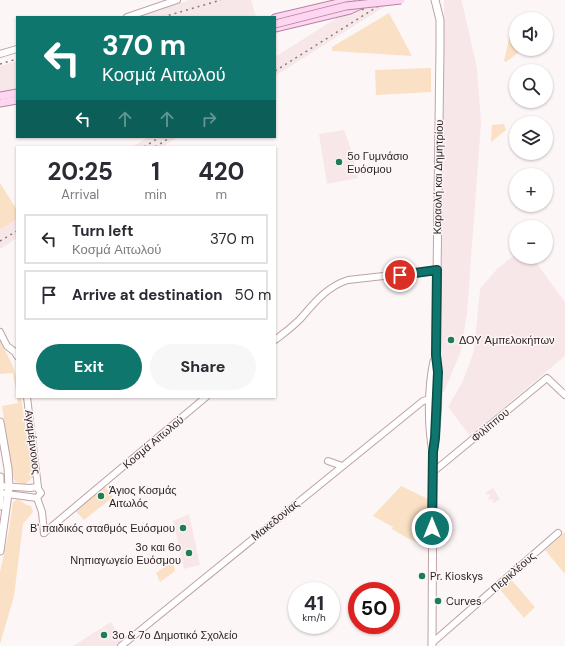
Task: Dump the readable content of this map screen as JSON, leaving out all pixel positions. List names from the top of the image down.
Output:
{
  "streets": {
    "main road": ["Καραολή και Δημητρίου"],
    "street": [
      "Φιλίππου",
      "Αγαμέμνονος",
      "Κοσμά Αιτωλού",
      "Μακεδονίας",
      "Περικλέους"
    ]
  },
  "crossings": [
    ["Καραολή και Δημητρίου", "Φιλίππου"],
    ["Καραολή και Δημητρίου", "Μακεδονίας"],
    ["Καραολή και Δημητρίου", "Περικλέους"],
    ["Αγαμέμνονος", "Κοσμά Αιτωλού"]
  ],
  "places": [
    "5ο Γυμνάσιο Ευόσμου",
    "ΔΟΥ Αμπελοκήπων",
    "Άγιος Κοσμάς Αιτωλός",
    "Β' παιδικός σταθμός Ευόσμου",
    "3ο και 6ο Νηπιαγωγείο Ευόσμου",
    "Pr. Kioskys",
    "Curves",
    "3ο & 7ο Δημοτικό Σχολείο"
  ],
  "page": {
    "map_buttons": ["+", "−"],
    "turn": ["370 m", "Κοσμά Αιτωλού"],
    "eta": [
      "20:25",
      "Arrival",
      "1",
      "min",
      "420",
      "m"
    ],
    "list": [
      {
        "name": "Turn left",
        "note": "Κοσμά Αιτωλού",
        "value": "370 m"
      },
      {
        "name": "Arrive at destination",
        "value": "50 m"
      }
    ],
    "buttons": ["Exit", "Share"],
    "speed": "41 km/h",
    "limit": "50"
  }
}
